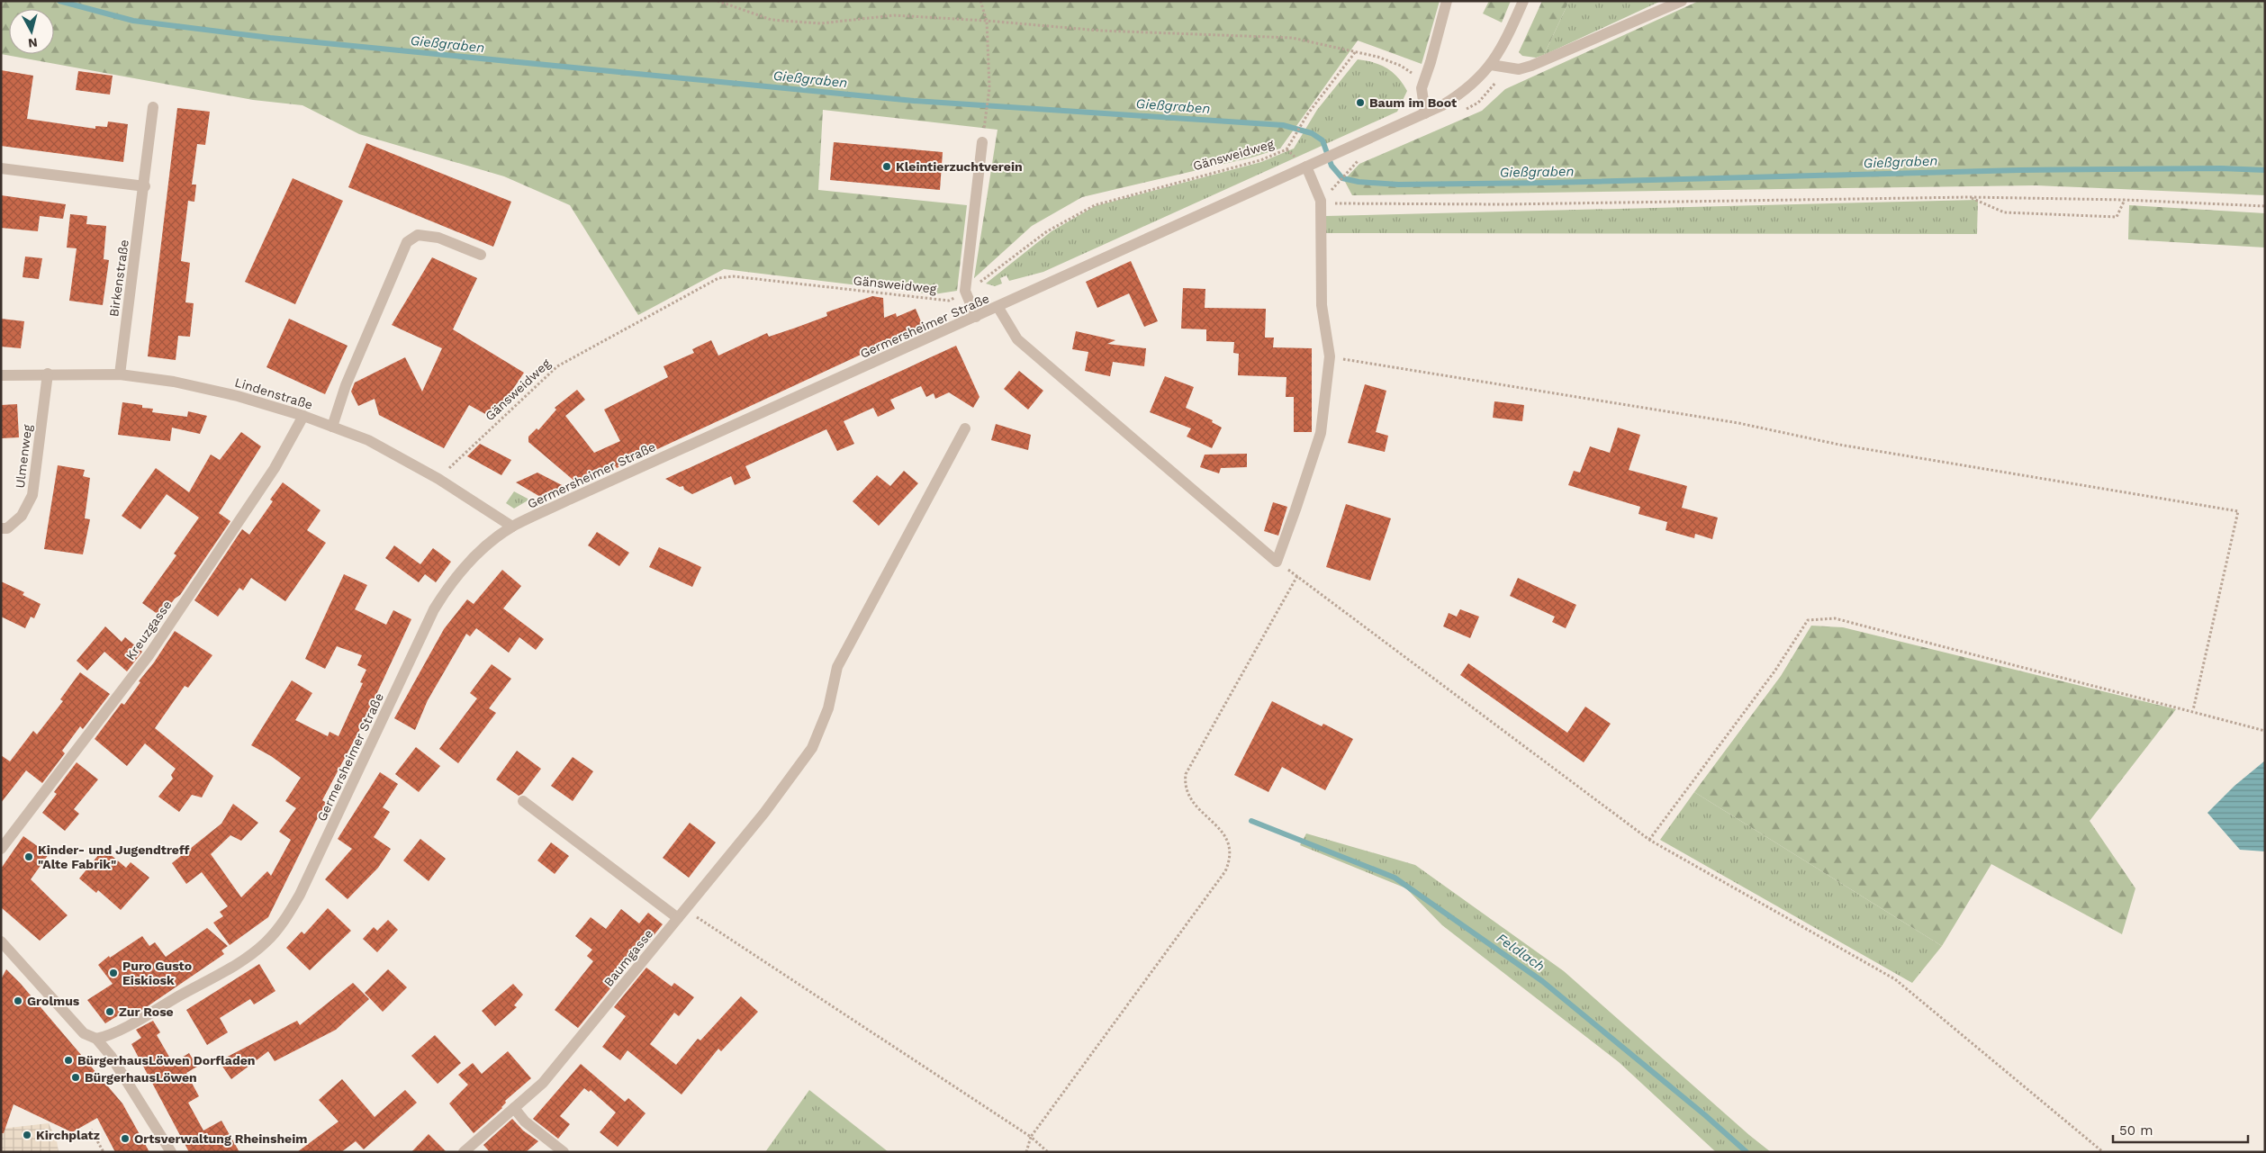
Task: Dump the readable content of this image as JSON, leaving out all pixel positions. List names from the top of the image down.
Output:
{
  "streets": {
    "street": [
      "Birkenstraße",
      "Germersheimer Straße",
      "Lindenstraße",
      "Ulmenweg",
      "Kreuzgasse",
      "Baumgasse"
    ],
    "path": ["Gänsweidweg"]
  },
  "crossings": [
    ["Gänsweidweg", "Lindenstraße"],
    ["Birkenstraße", "Lindenstraße"],
    ["Germersheimer Straße", "Lindenstraße"],
    ["Lindenstraße", "Ulmenweg"],
    ["Lindenstraße", "Kreuzgasse"]
  ],
  "water": ["Gießgraben", "Feldlach"],
  "places": [
    "Baum im Boot",
    "Kleintierzuchtverein",
    "Kinder- und Jugendtreff \"Alte Fabrik\"",
    "Puro Gusto Eiskiosk",
    "Grolmus",
    "Zur Rose",
    "BürgerhausLöwen Dorfladen",
    "BürgerhausLöwen",
    "Kirchplatz",
    "Ortsverwaltung Rheinsheim"
  ],
  "scale_bar": "50 m",
  "north": "bottom"
}
